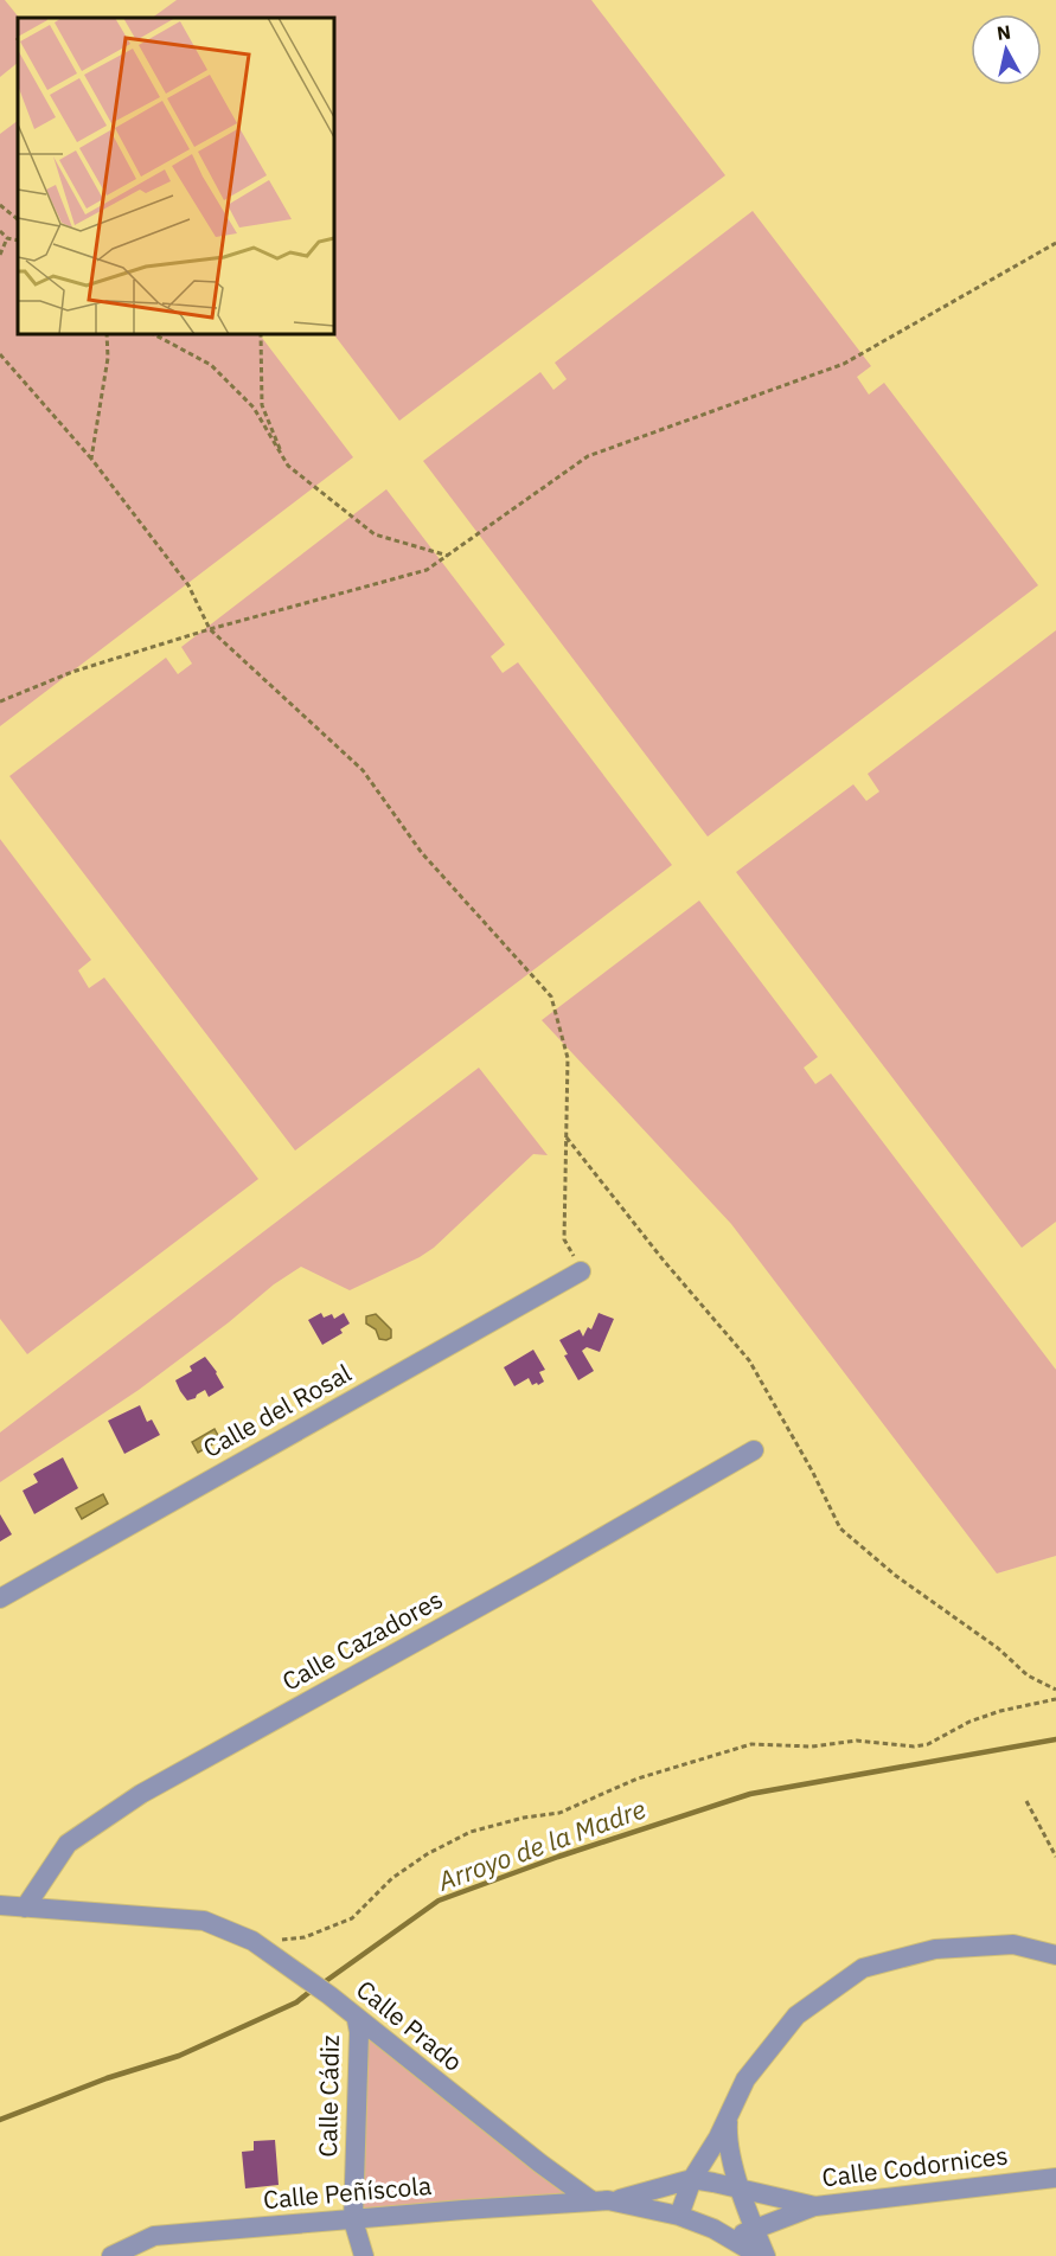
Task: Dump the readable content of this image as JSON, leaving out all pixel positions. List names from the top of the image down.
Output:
{
  "streets": {
    "street": [
      "Calle del Rosal",
      "Calle Cazadores",
      "Calle Prado",
      "Calle Cádiz",
      "Calle Codornices",
      "Calle Peñíscola"
    ]
  },
  "crossings": [
    ["Calle Cazadores", "Calle Prado"],
    ["Calle Prado", "Calle Cádiz"],
    ["Calle Prado", "Calle Peñíscola"],
    ["Calle Cádiz", "Calle Peñíscola"]
  ],
  "water": ["Arroyo de la Madre"],
  "north": "top"
}
